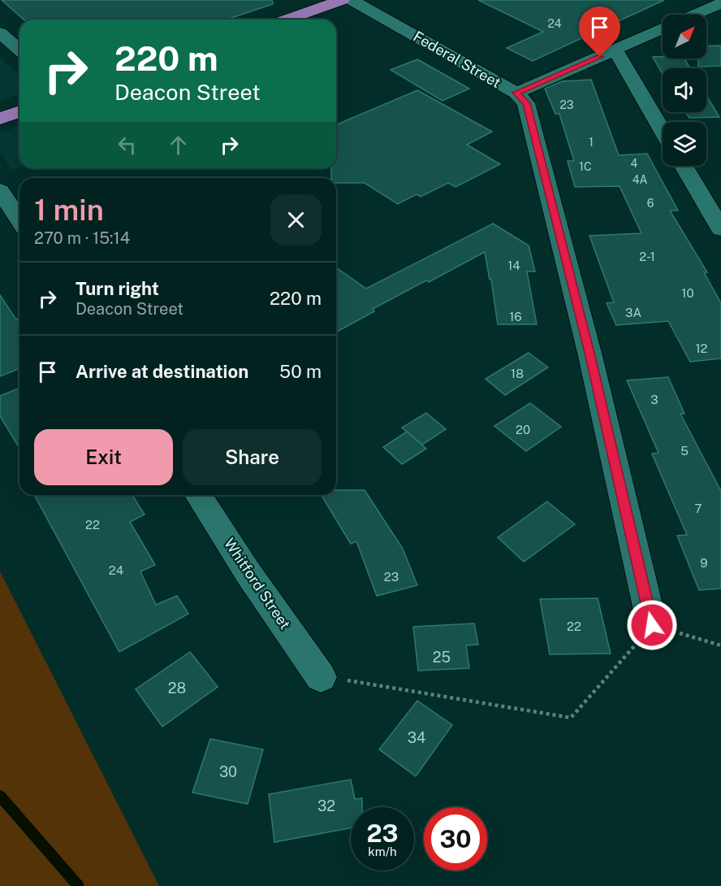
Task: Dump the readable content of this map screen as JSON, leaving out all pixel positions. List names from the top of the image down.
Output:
{
  "streets": {
    "street": ["Federal Street", "Whitford Street"]
  },
  "house_numbers": [
    "24",
    "23",
    "1",
    "4",
    "1C",
    "4A",
    "6",
    "2-1",
    "14",
    "10",
    "3A",
    "16",
    "12",
    "18",
    "3",
    "20",
    "5",
    "7",
    "22",
    "9",
    "24",
    "23",
    "22",
    "25",
    "28",
    "34",
    "30",
    "32"
  ],
  "north": "top right",
  "page": {
    "turn": ["220 m", "Deacon Street"],
    "heading": ["1 min", "270 m · 15:14"],
    "list": [
      {
        "name": "Turn right",
        "note": "Deacon Street",
        "value": "220 m"
      },
      {
        "name": "Arrive at destination",
        "value": "50 m"
      }
    ],
    "buttons": ["Exit", "Share"],
    "speed": "23 km/h",
    "limit": "30"
  }
}
